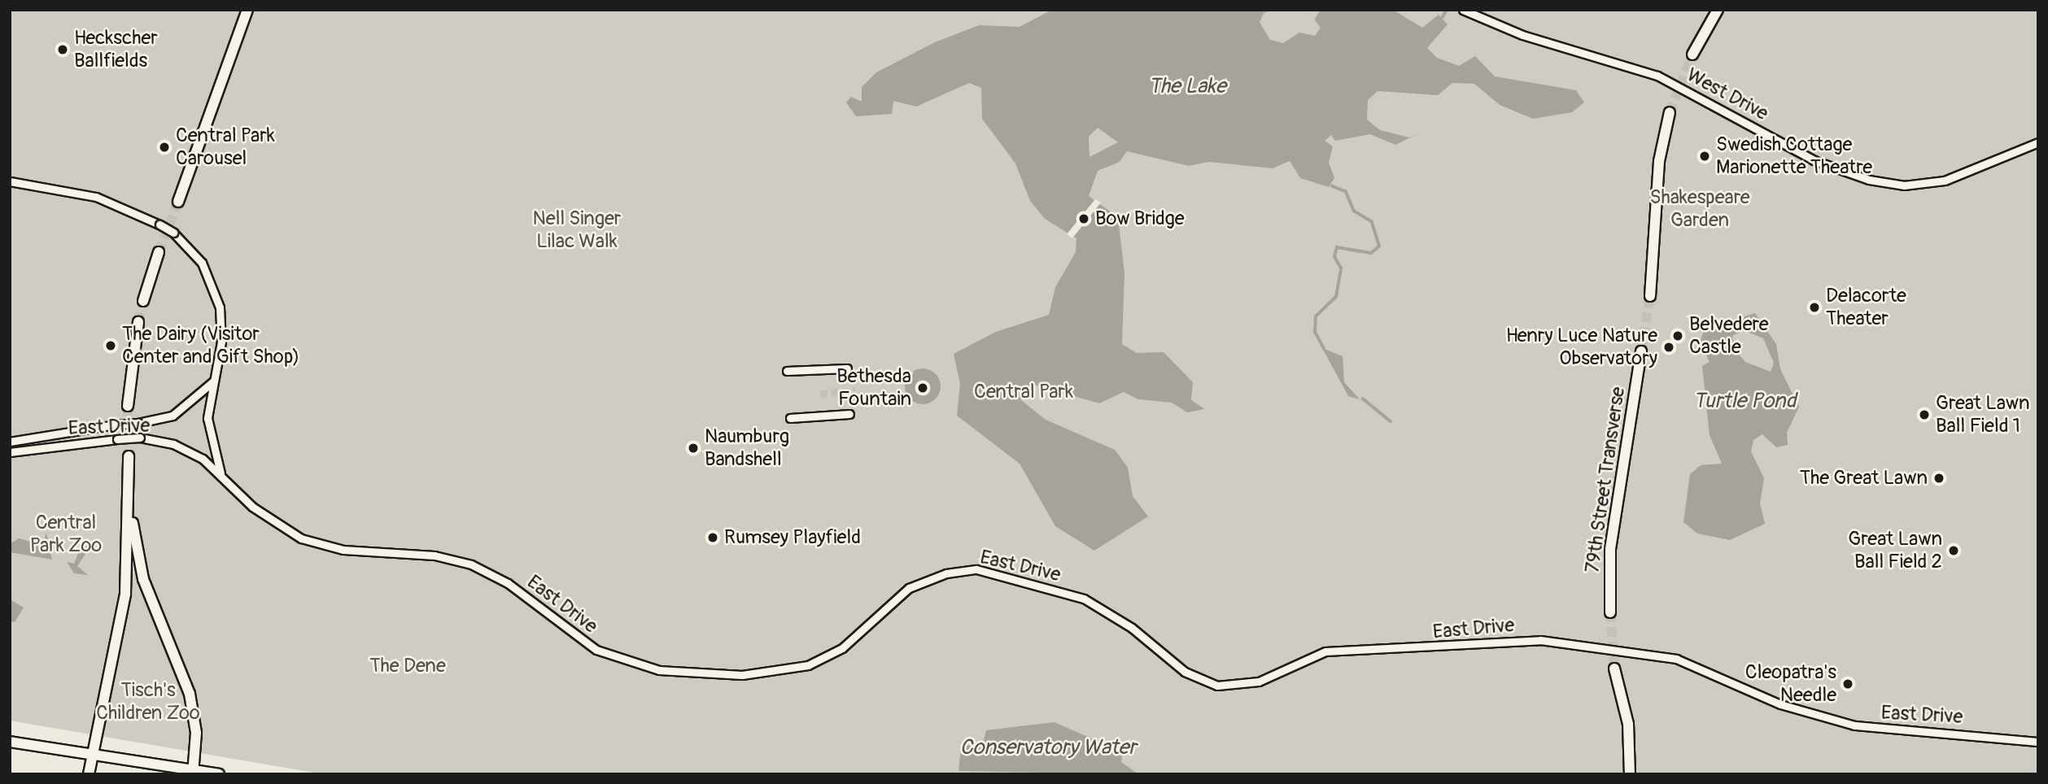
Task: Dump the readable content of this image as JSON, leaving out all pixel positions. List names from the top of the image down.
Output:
{
  "streets": {
    "main road": ["79th Street Transverse"],
    "street": ["West Drive", "East Drive"]
  },
  "water": ["The Lake", "Turtle Pond", "Conservatory Water"],
  "parks": [
    "Shakespeare Garden",
    "Nell Singer Lilac Walk",
    "Central Park",
    "Central Park Zoo",
    "The Dene",
    "Tisch's Children Zoo"
  ],
  "places": [
    "Heckscher Ballfields",
    "Central Park Carousel",
    "Swedish Cottage Marionette Theatre",
    "Bow Bridge",
    "Delacorte Theater",
    "Belvedere Castle",
    "The Dairy (Visitor Center and Gift Shop)",
    "Henry Luce Nature Observatory",
    "Bethesda Fountain",
    "Great Lawn Ball Field 1",
    "Naumburg Bandshell",
    "The Great Lawn",
    "Rumsey Playfield",
    "Great Lawn Ball Field 2",
    "Cleopatra's Needle"
  ]
}
